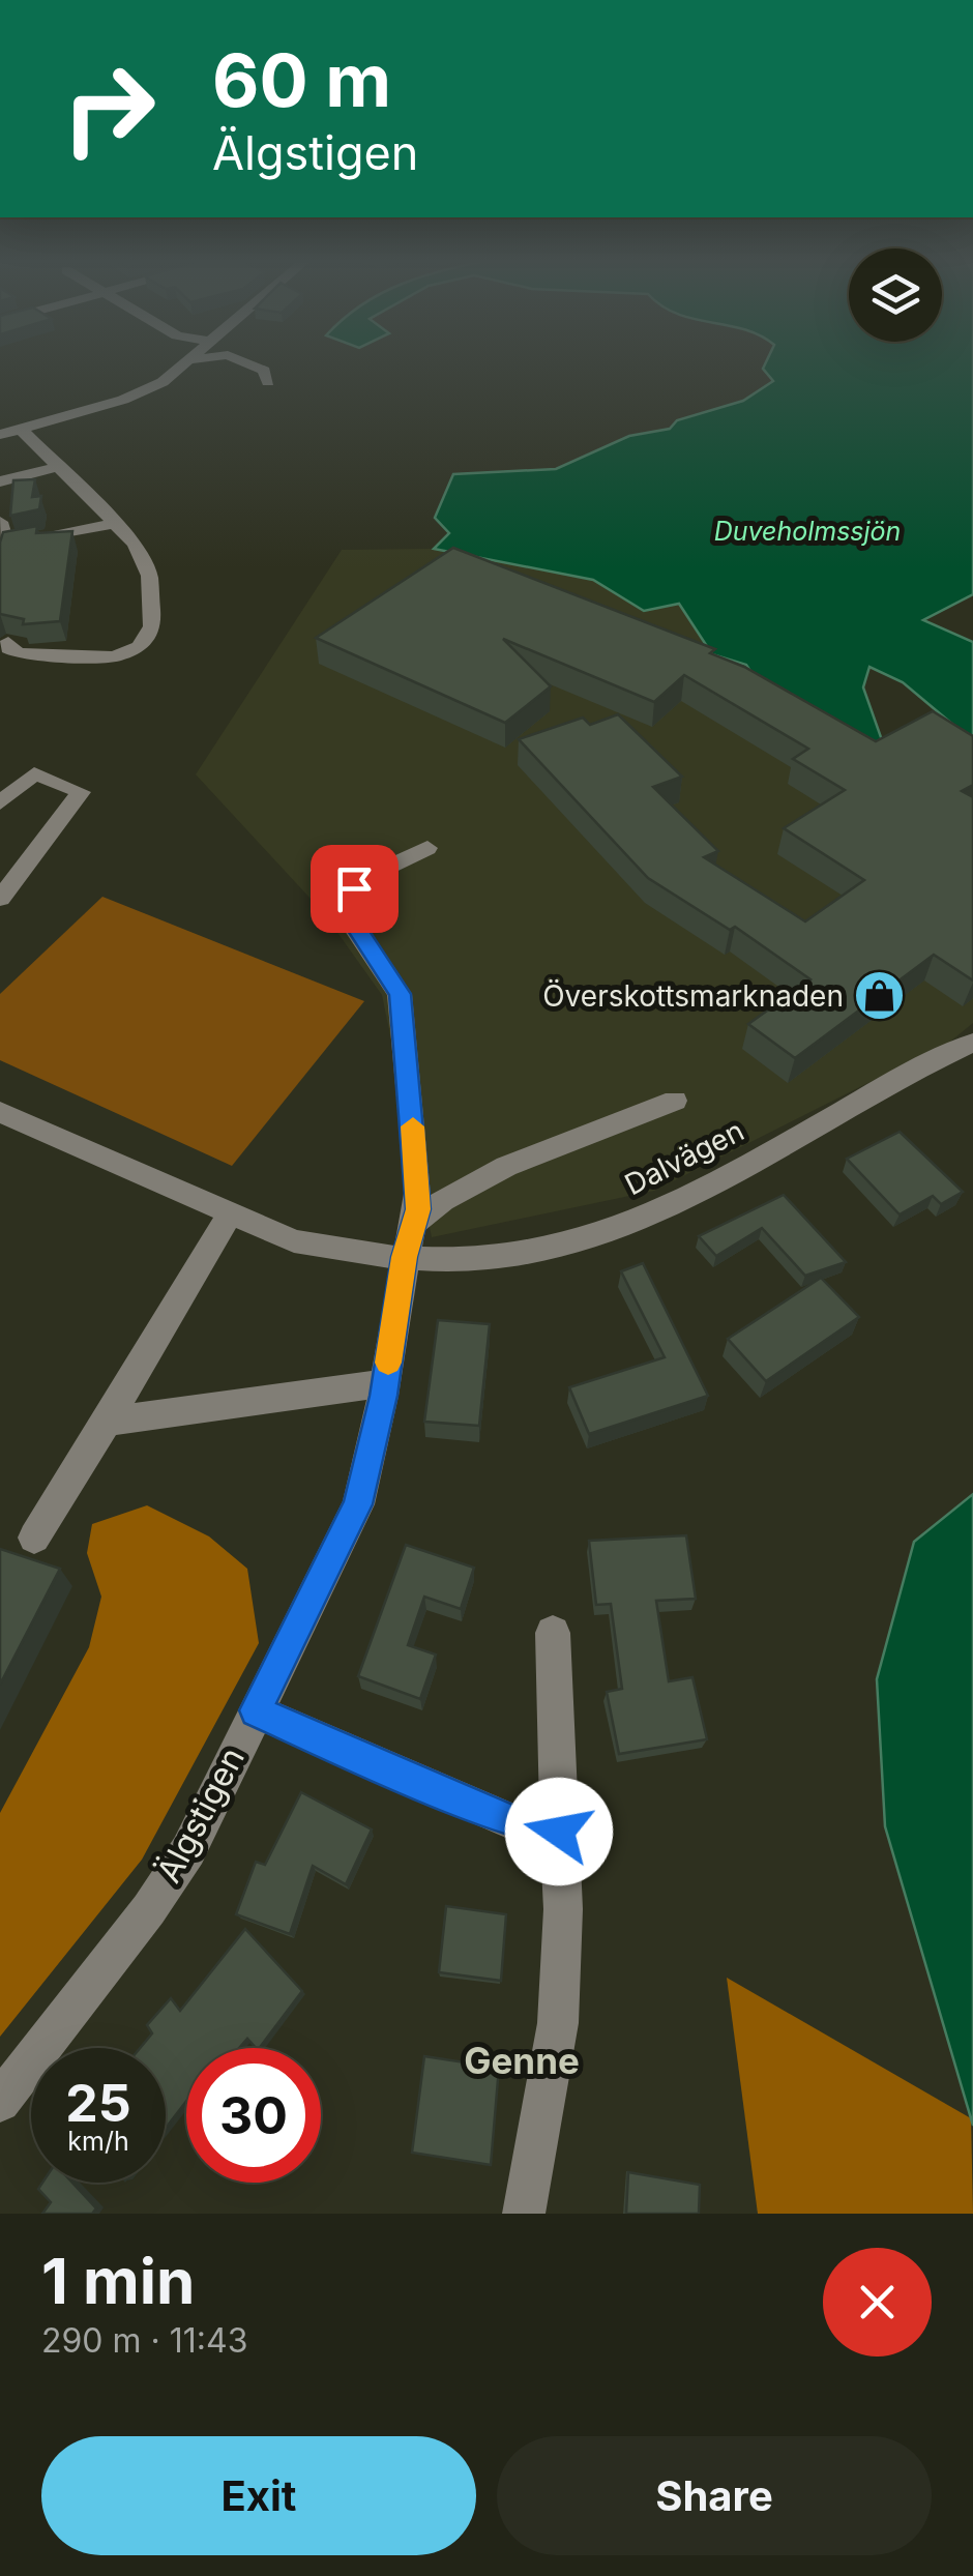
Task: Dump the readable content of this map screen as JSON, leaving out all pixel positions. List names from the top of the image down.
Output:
{
  "streets": {
    "street": ["Dalvägen", "Älgstigen"]
  },
  "crossings": [
    ["Dalvägen", "Älgstigen"]
  ],
  "districts": ["Genne"],
  "water": ["Duveholmssjön"],
  "places": {
    "shop": ["Överskottsmarknaden"]
  },
  "page": {
    "turn": ["60 m", "Älgstigen"],
    "speed": "25 km/h",
    "limit": "30",
    "heading": ["1 min", "290 m · 11:43"],
    "buttons": ["Exit", "Share"]
  }
}
